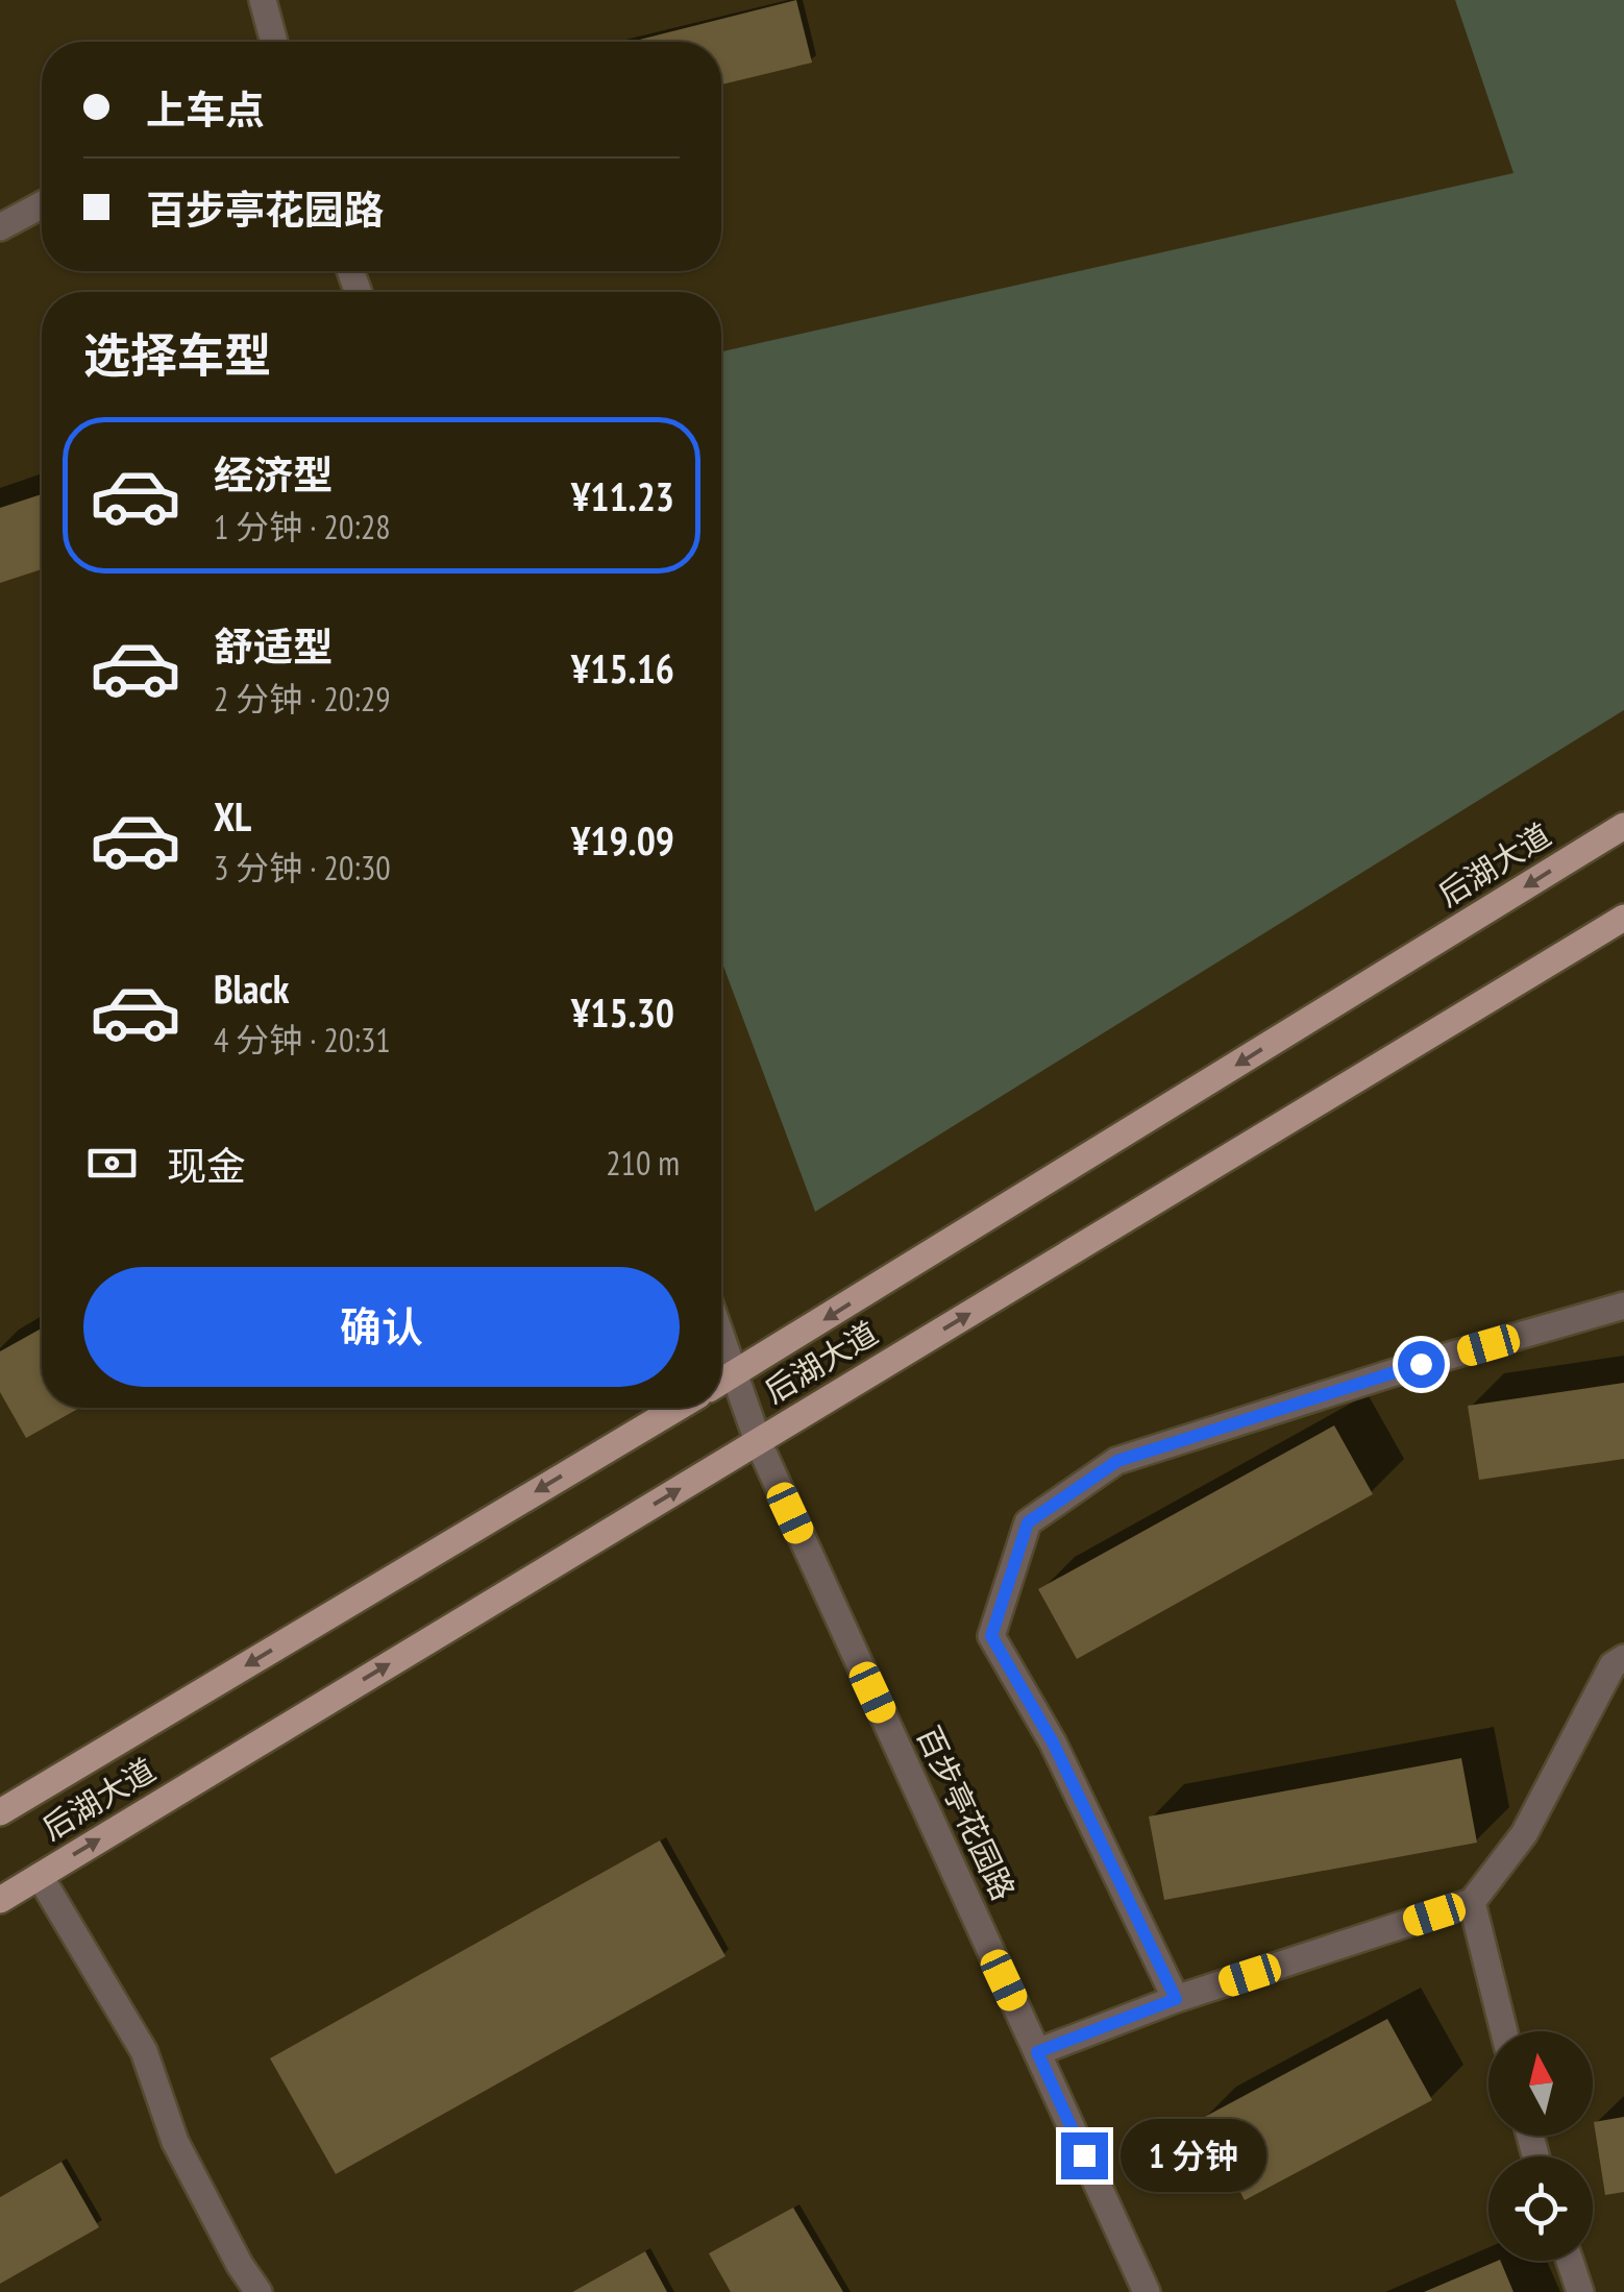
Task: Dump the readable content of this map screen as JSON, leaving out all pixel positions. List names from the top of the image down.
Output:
{
  "streets": {
    "main road": ["后湖大道"],
    "street": ["百步亭花园路"]
  },
  "crossings": [
    ["后湖大道", "百步亭花园路"]
  ],
  "north": "top",
  "page": {
    "banner": ["上车点", "百步亭花园路"],
    "heading": "选择车型",
    "list": [
      {
        "name": "经济型",
        "note": "1 分钟 · 20:28",
        "value": "¥11.23"
      },
      {
        "name": "舒适型",
        "note": "2 分钟 · 20:29",
        "value": "¥15.16"
      },
      {
        "name": "XL",
        "note": "3 分钟 · 20:30",
        "value": "¥19.09"
      },
      {
        "name": "Black",
        "note": "4 分钟 · 20:31",
        "value": "¥15.30"
      }
    ],
    "pay": ["现金", "210 m"],
    "buttons": "确认",
    "bubble": "1 分钟"
  }
}
